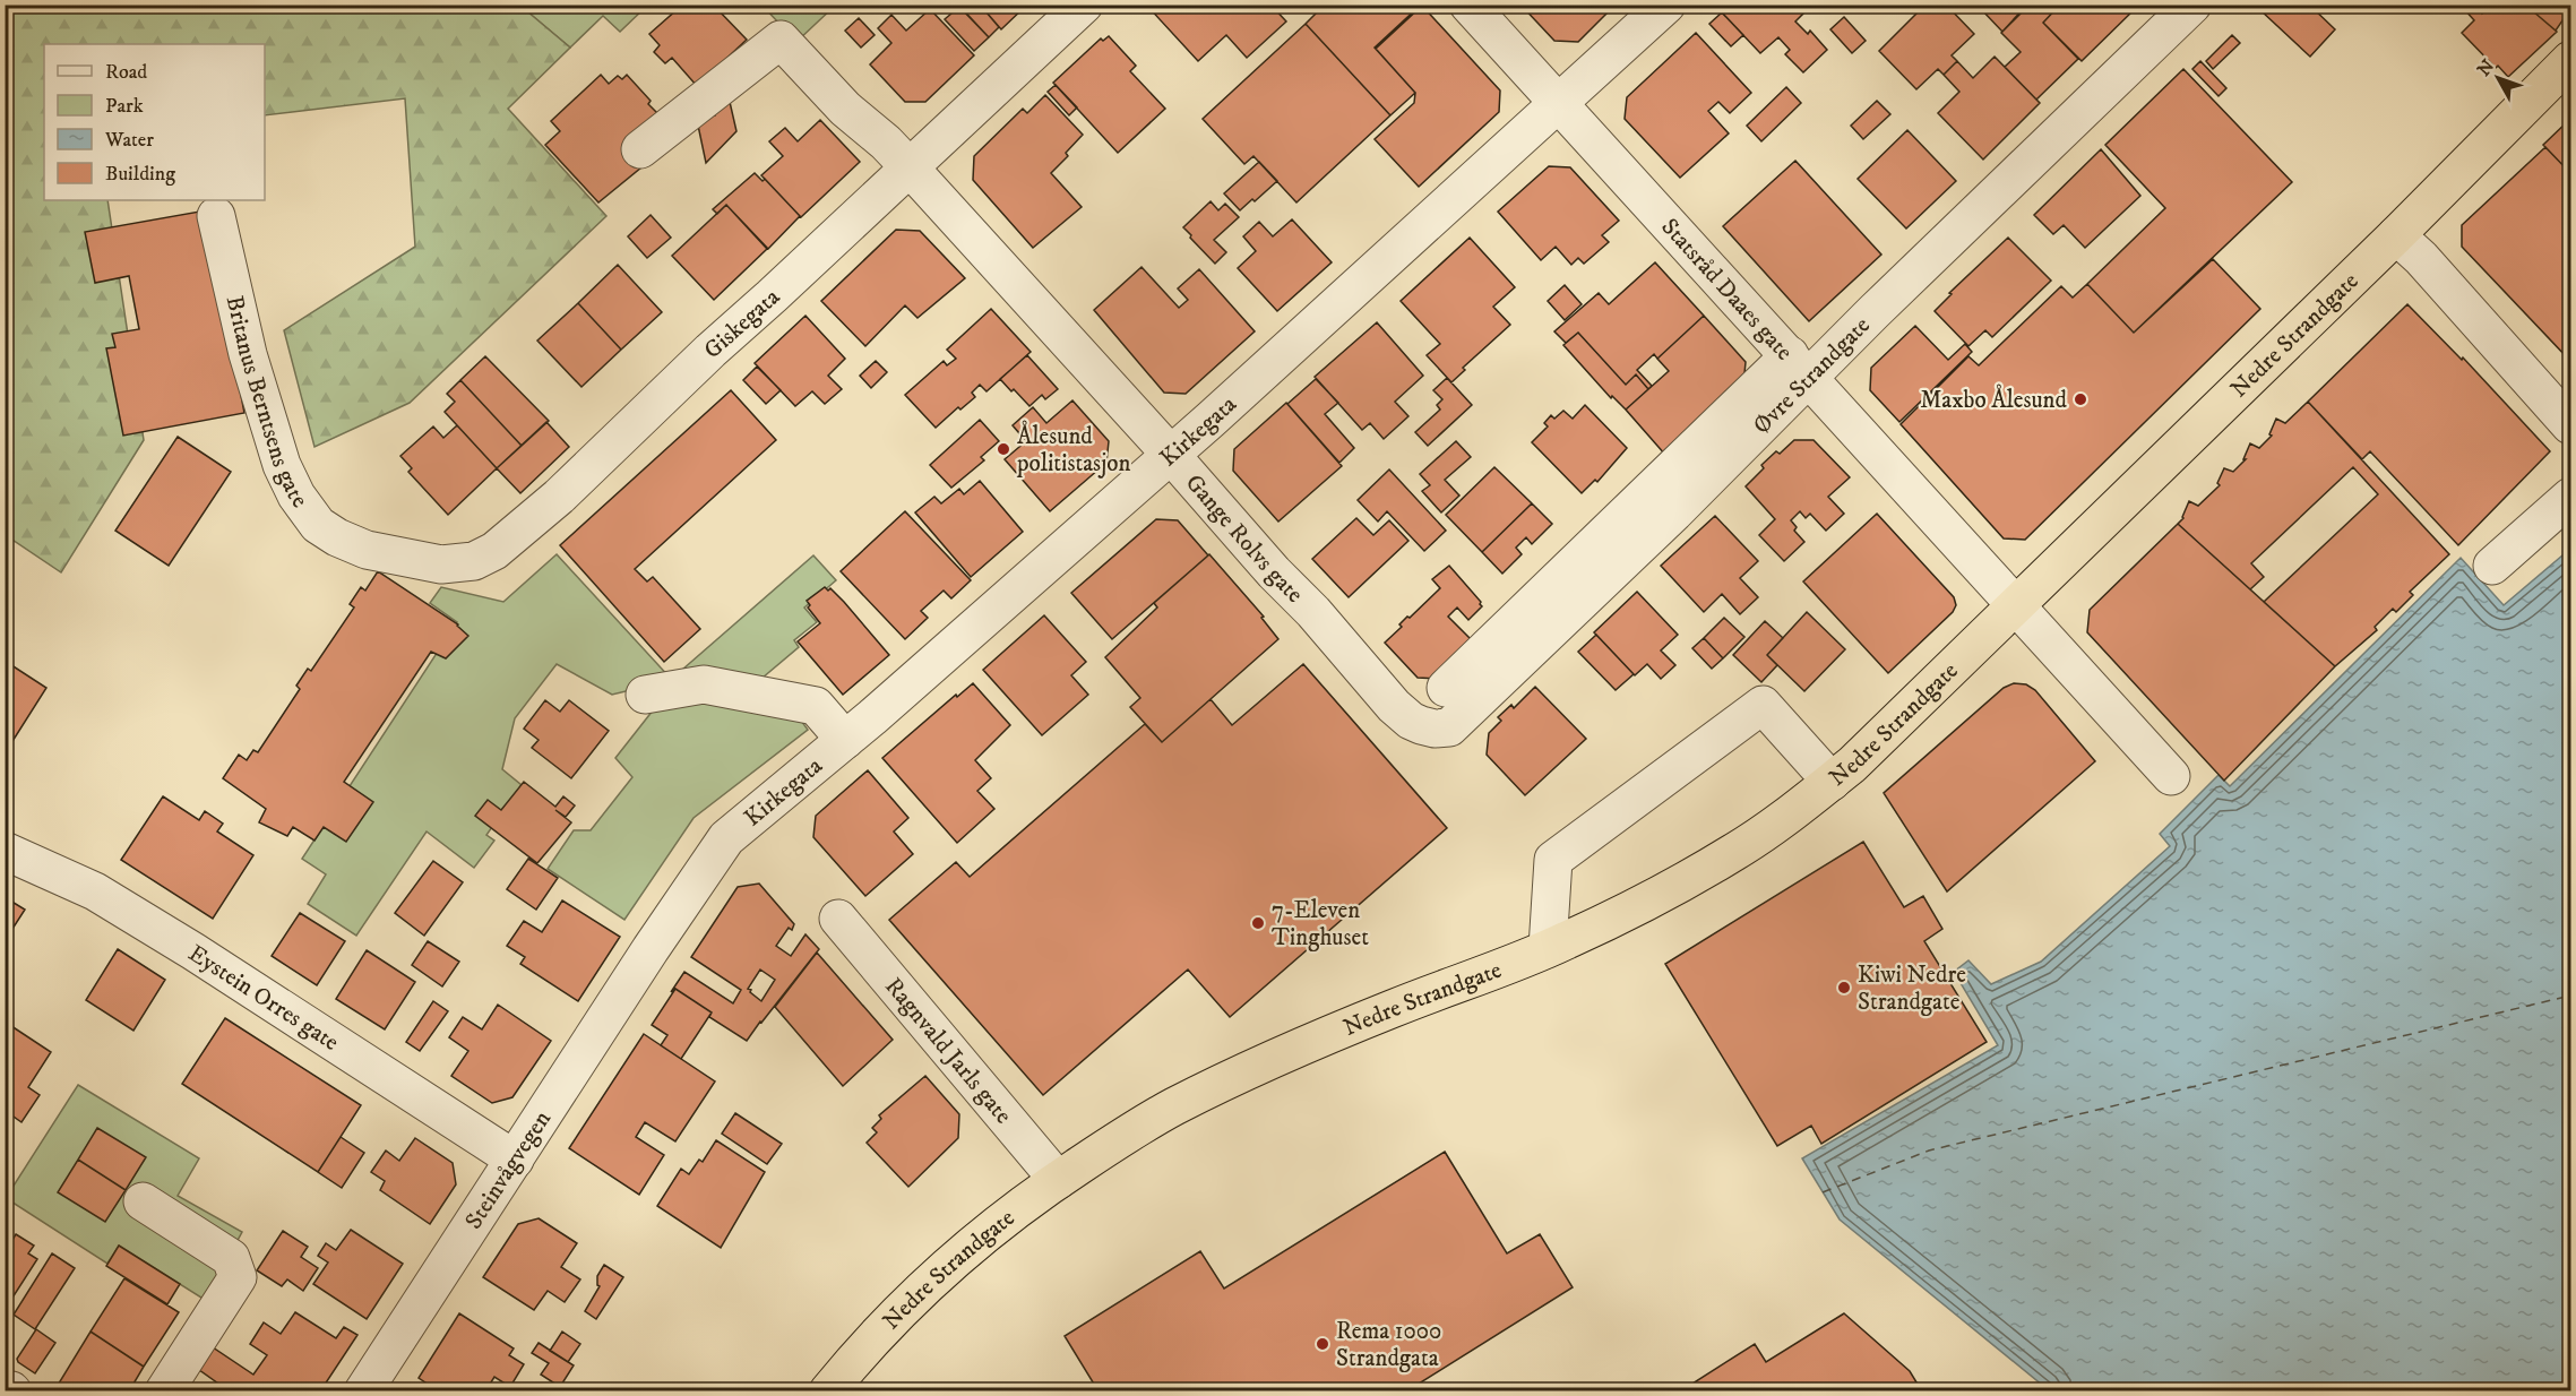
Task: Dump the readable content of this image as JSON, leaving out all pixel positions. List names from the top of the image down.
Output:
{
  "streets": {
    "highway": ["Nedre Strandgate"],
    "street": [
      "Statsråd Daaes gate",
      "Giskegata",
      "Øvre Strandgate",
      "Britanus Berntsens gate",
      "Kirkegata",
      "Gange Rolvs gate",
      "Eystein Orres gate",
      "Ragnvald Jarls gate",
      "Steinvågvegen"
    ]
  },
  "crossings": [
    ["Statsråd Daaes gate", "Nedre Strandgate"],
    ["Statsråd Daaes gate", "Øvre Strandgate"],
    ["Statsråd Daaes gate", "Kirkegata"],
    ["Giskegata", "Britanus Berntsens gate"],
    ["Giskegata", "Gange Rolvs gate"],
    ["Nedre Strandgate", "Ragnvald Jarls gate"],
    ["Øvre Strandgate", "Gange Rolvs gate"],
    ["Kirkegata", "Gange Rolvs gate"],
    ["Kirkegata", "Steinvågvegen"],
    ["Eystein Orres gate", "Steinvågvegen"]
  ],
  "places": [
    "Maxbo Ålesund",
    "Ålesund politistasjon",
    "7-Eleven Tinghuset",
    "Kiwi Nedre Strandgate",
    "Rema 1000 Strandgata"
  ],
  "legend": [
    "Road",
    "Park",
    "Water",
    "Building"
  ],
  "north": "top left"
}
